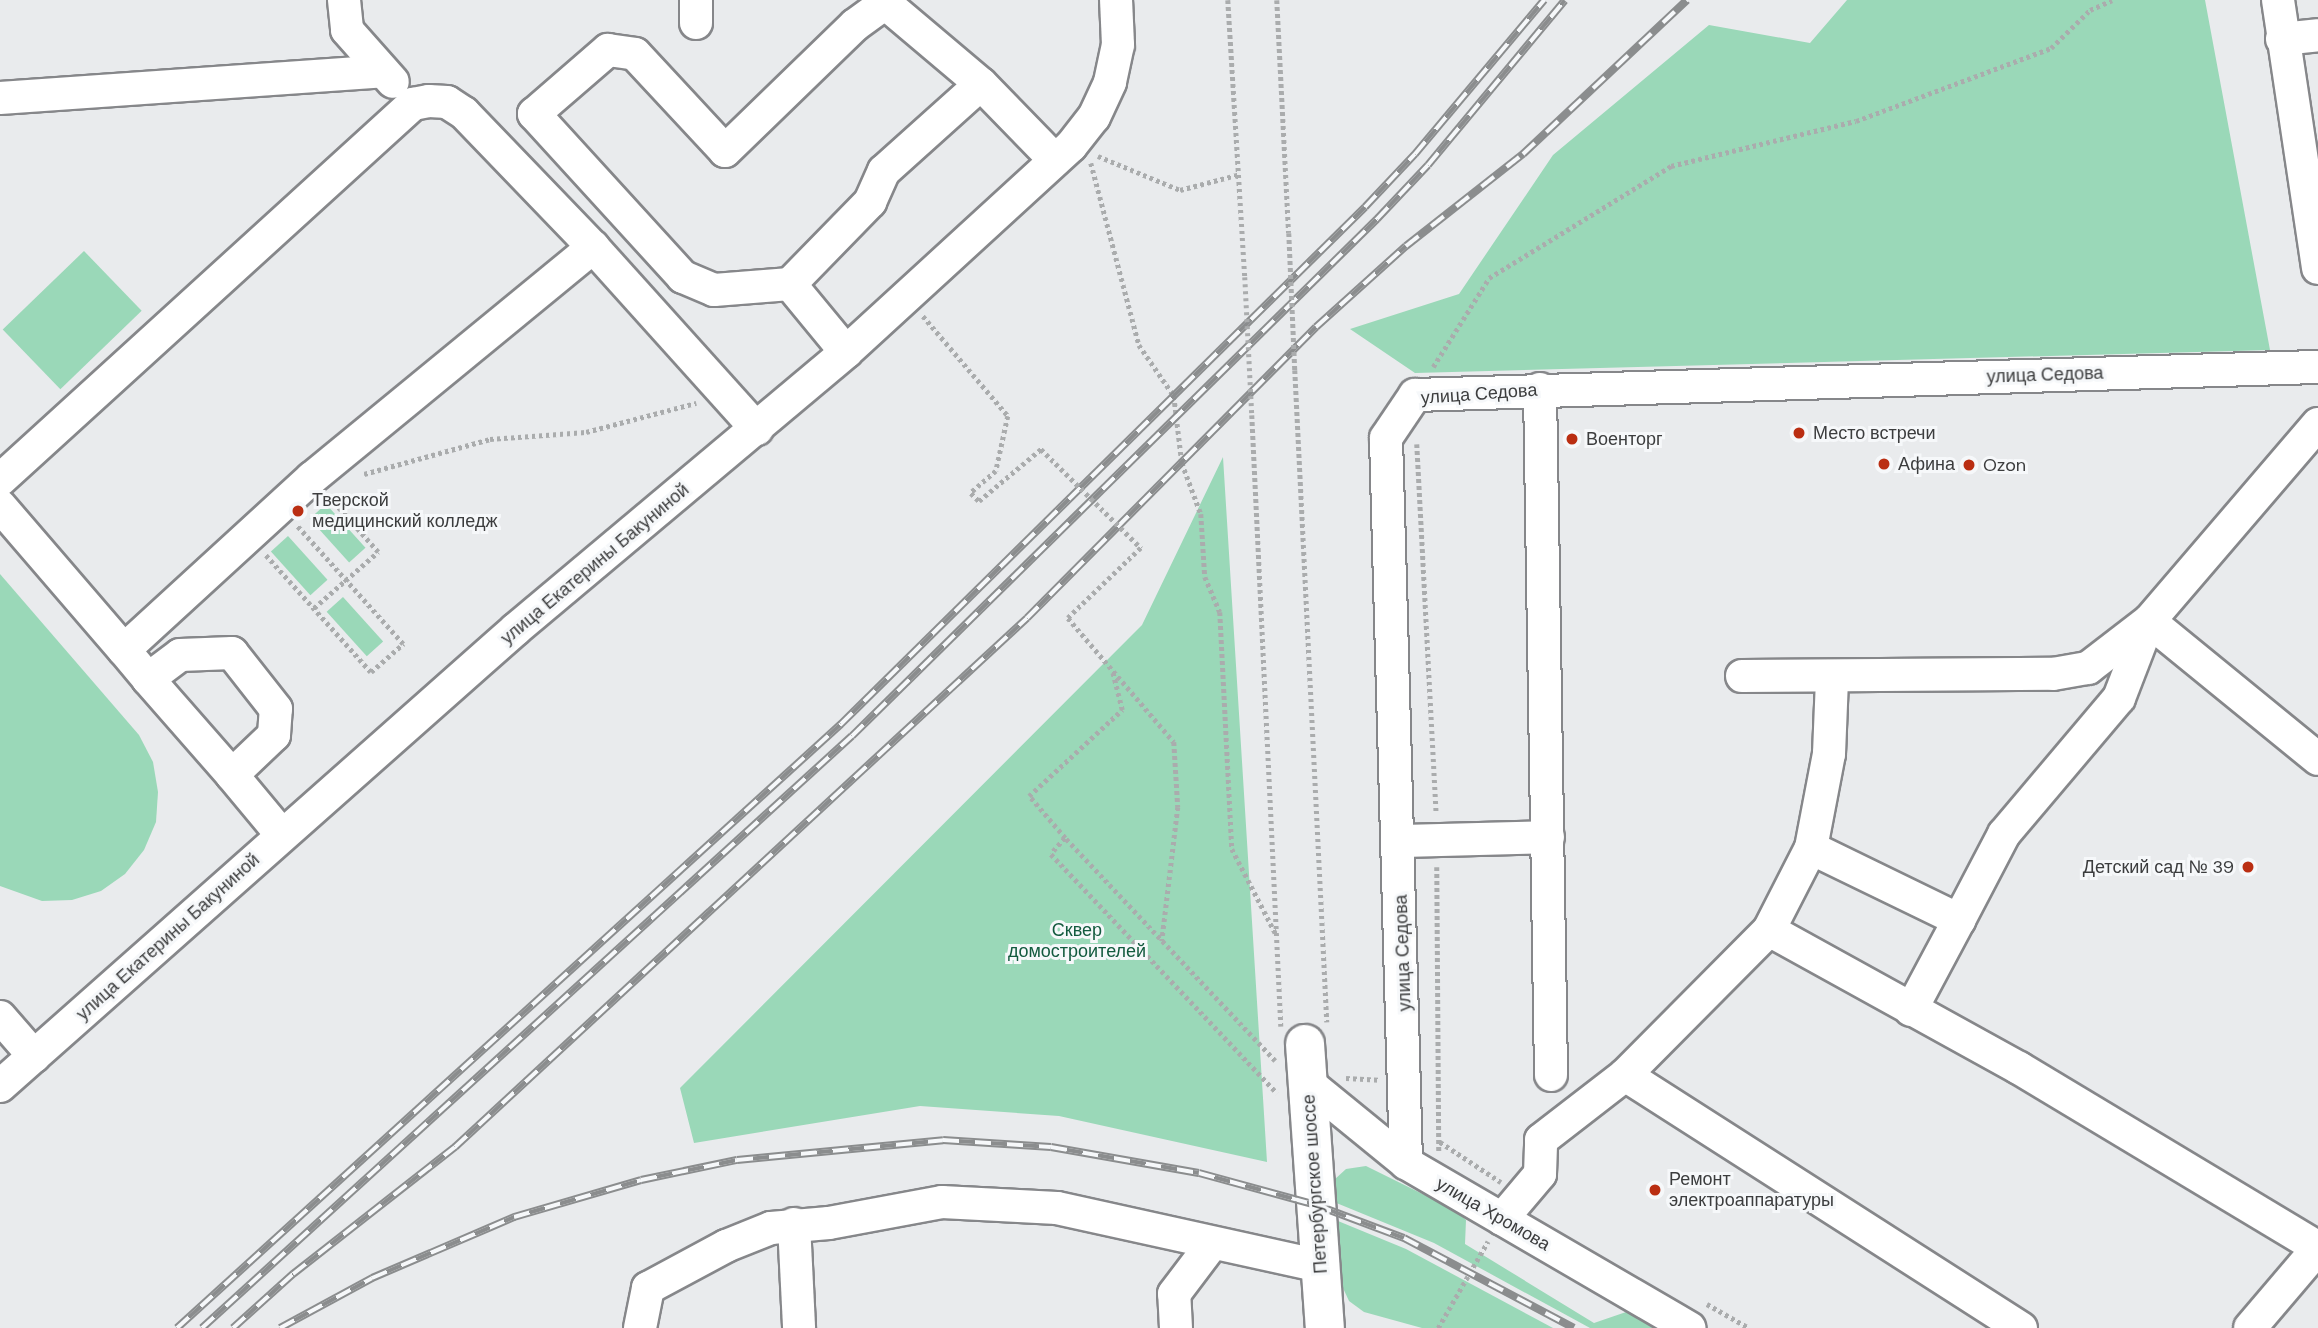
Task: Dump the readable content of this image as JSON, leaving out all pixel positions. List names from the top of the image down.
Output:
{
  "streets": {
    "main road": ["Петербургское шоссе"],
    "street": ["улица Седова", "улица Екатерины Бакуниной", "улица Хромова"]
  },
  "crossings": [
    ["улица Седова", "улица Хромова"],
    ["Петербургское шоссе", "улица Хромова"]
  ],
  "parks": ["Сквер домостроителей"],
  "places": [
    "Место встречи",
    "Военторг",
    "Афина",
    "Ozon",
    "Тверской медицинский колледж",
    "Детский сад № 39",
    "Ремонт электроаппаратуры"
  ]
}
